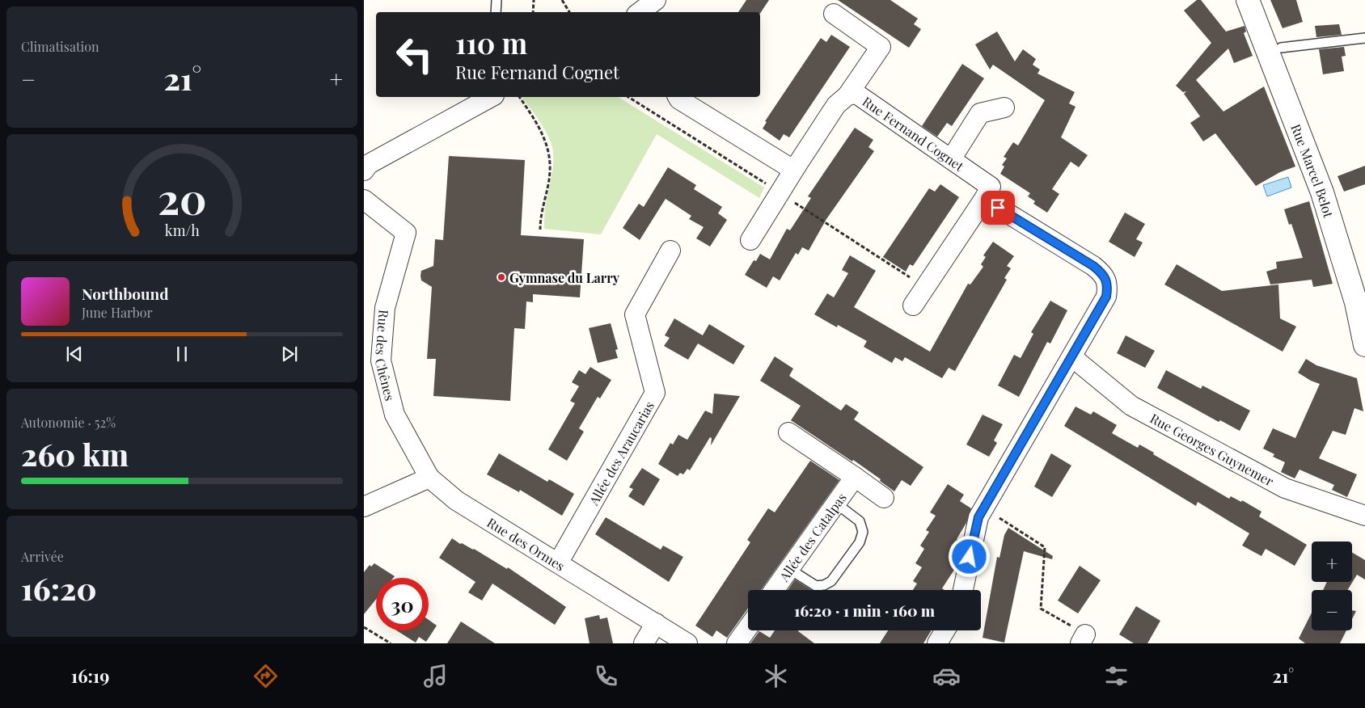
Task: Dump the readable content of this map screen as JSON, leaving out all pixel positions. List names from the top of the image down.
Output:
{
  "streets": {
    "street": [
      "Rue Fernand Cognet",
      "Rue Marcel Belot",
      "Rue des Chênes",
      "Rue Georges Guynemer",
      "Allée des Araucarias",
      "Allée des Catalpas",
      "Rue des Ormes"
    ]
  },
  "crossings": [
    ["Rue des Chênes", "Rue des Ormes"],
    ["Allée des Araucarias", "Rue des Ormes"]
  ],
  "places": ["Gymnase du Larry"],
  "page": {
    "tile": [
      "Climatisation",
      ["Autonomie · 52%", "260 km"],
      ["Arrivée", "16:20"]
    ],
    "turn": ["110 m", "Rue Fernand Cognet"],
    "heat": ["−", "21°", "+"],
    "song": ["Northbound", "June Harbor"],
    "map_buttons": ["+", "−"],
    "limit": "30",
    "trip": "16:20 · 1 min · 160 m",
    "tabs": ["16:19", "21°"],
    "gauge": ["20", "km/h"]
  }
}
